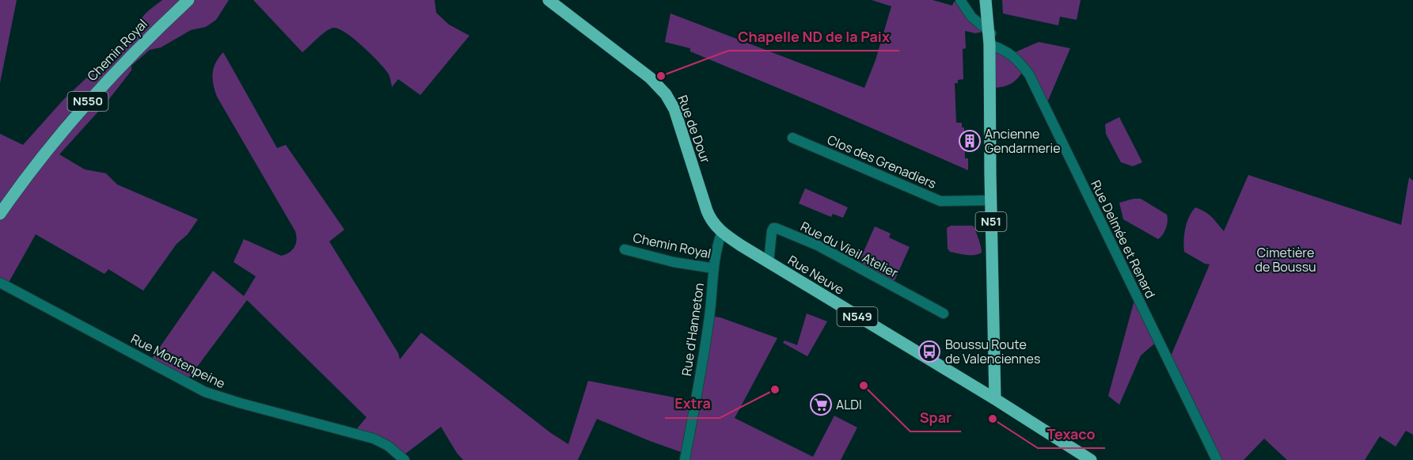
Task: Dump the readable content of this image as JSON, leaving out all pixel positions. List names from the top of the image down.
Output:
{
  "streets": {
    "main road": [
      "Chemin Royal",
      "N550",
      "Rue de Dour",
      "N51",
      "Rue Neuve",
      "N549"
    ],
    "street": [
      "Clos des Grenadiers",
      "Rue Delmée et Renard",
      "Rue du Vieil Atelier",
      "Rue d'Hanneton",
      "Rue Montenpeine"
    ]
  },
  "crossings": [
    ["Chemin Royal", "Rue d'Hanneton"],
    ["Rue de Dour", "Rue Neuve"],
    ["Rue de Dour", "Rue d'Hanneton"],
    ["Clos des Grenadiers", "N51"],
    ["N51", "Rue Delmée et Renard"],
    ["N51", "Rue Neuve"],
    ["Rue du Vieil Atelier", "Rue Neuve"],
    ["Rue Neuve", "Rue d'Hanneton"]
  ],
  "parks": ["Cimetière de Boussu"],
  "places": {
    "other": [
      "Chapelle ND de la Paix",
      "Spar",
      "Extra",
      "Texaco"
    ],
    "building": ["Ancienne Gendarmerie"],
    "bus stop": ["Boussu Route de Valenciennes"],
    "supermarket": ["ALDI"]
  }
}
